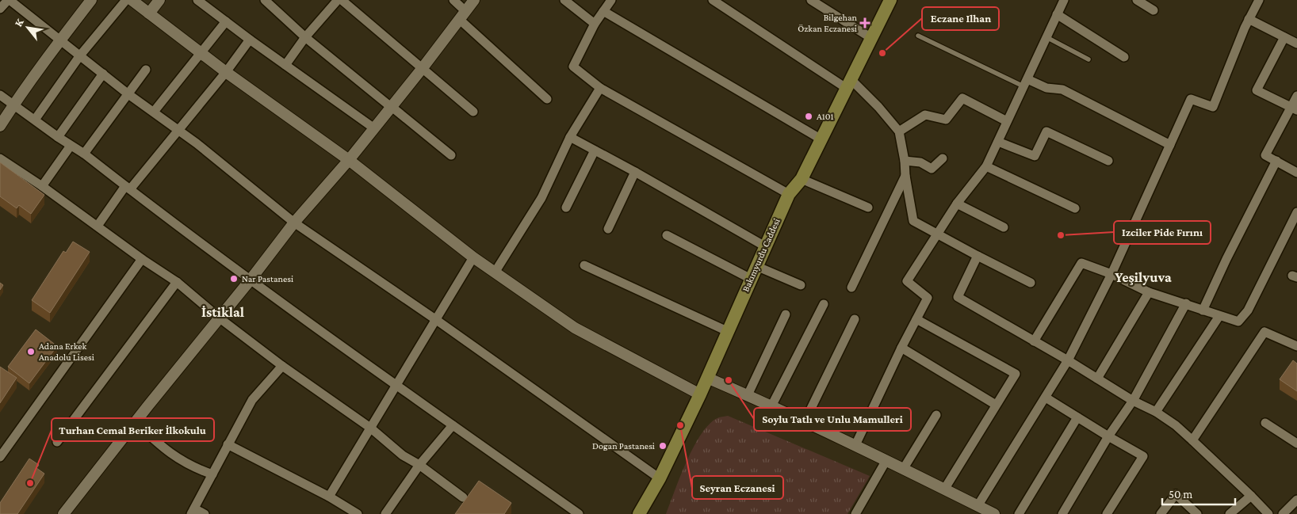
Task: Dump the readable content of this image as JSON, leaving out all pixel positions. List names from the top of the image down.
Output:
{
  "streets": {
    "main road": ["Bakımyurdu Caddesi"]
  },
  "districts": ["Yeşilyuva", "İstiklal"],
  "places": {
    "health": ["Bilgehan Özkan Eczanesi"],
    "other": [
      "Eczane Ilhan",
      "A101",
      "Izciler Pide Fırını",
      "Nar Pastanesi",
      "Adana Erkek Anadolu Lisesi",
      "Soylu Tatlı ve Unlu Mamulleri",
      "Seyran Eczanesi",
      "Dogan Pastanesi",
      "Turhan Cemal Beriker İlkokulu"
    ]
  },
  "scale_bar": "50 m",
  "north": "top left"
}
